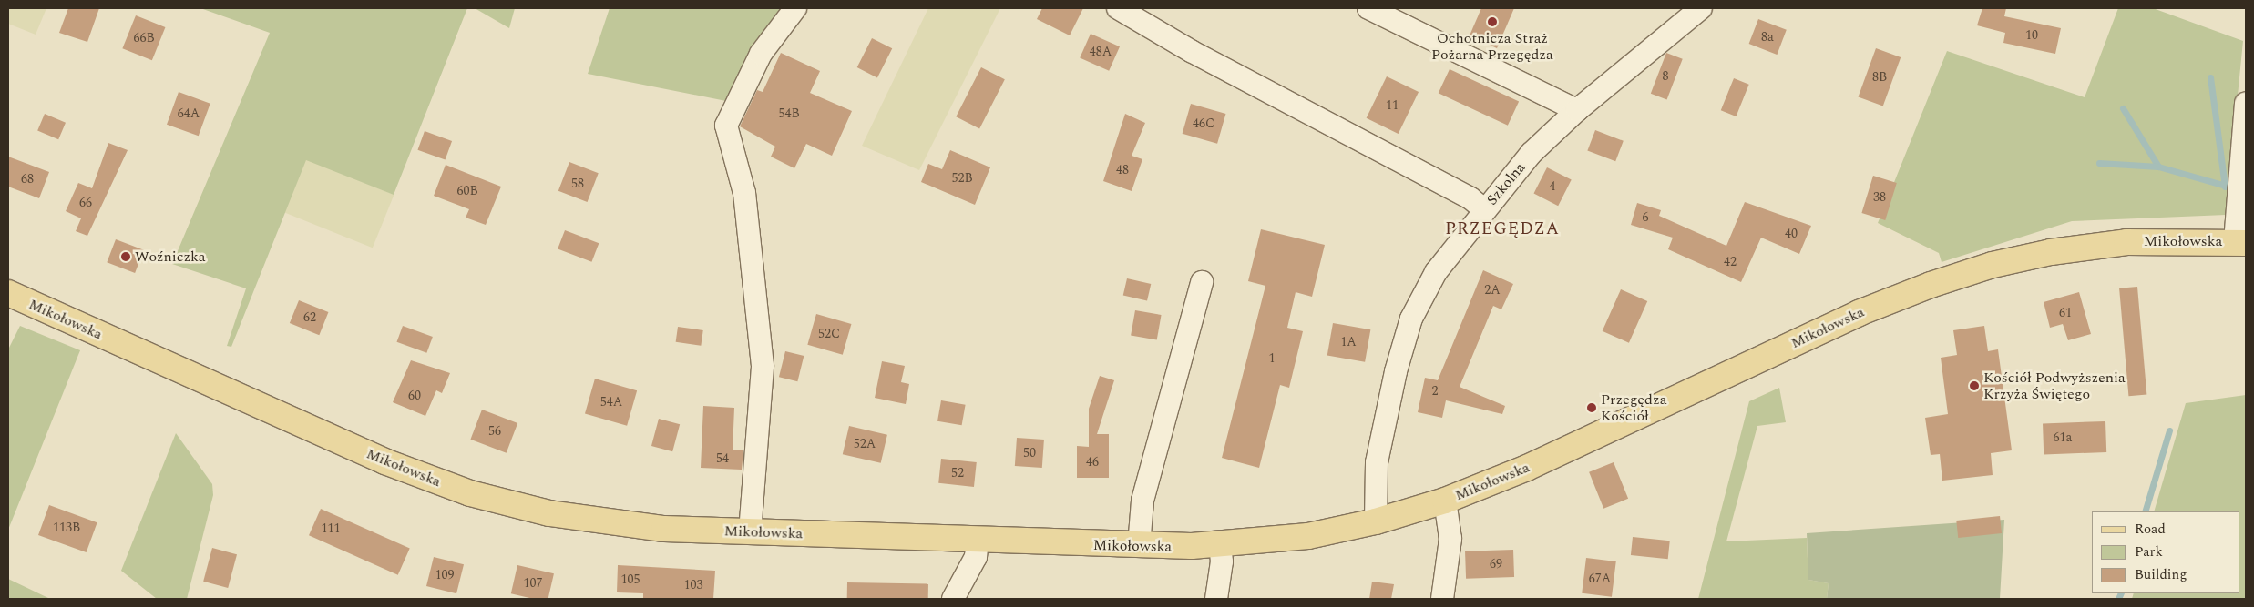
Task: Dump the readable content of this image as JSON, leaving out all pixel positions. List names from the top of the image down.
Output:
{
  "streets": {
    "main road": ["Mikołowska"],
    "street": ["Szkolna"]
  },
  "crossings": [
    ["Szkolna", "Mikołowska"]
  ],
  "districts": ["PRZEGĘDZA"],
  "places": [
    "Ochotnicza Straż Pożarna Przegędza",
    "Woźniczka",
    "Kościół Podwyższenia Krzyża Świętego",
    "Przegędza Kościół"
  ],
  "house_numbers": [
    "10",
    "8a",
    "66B",
    "48A",
    "8",
    "8B",
    "11",
    "64A",
    "54B",
    "46C",
    "48",
    "52B",
    "68",
    "58",
    "4",
    "60B",
    "38",
    "66",
    "6",
    "40",
    "42",
    "2A",
    "61",
    "62",
    "52C",
    "1A",
    "1",
    "2",
    "60",
    "54A",
    "56",
    "61a",
    "52A",
    "50",
    "54",
    "46",
    "52",
    "113B",
    "111",
    "69",
    "109",
    "67A",
    "105",
    "107",
    "103"
  ],
  "legend": ["Road", "Park", "Building"]
}
